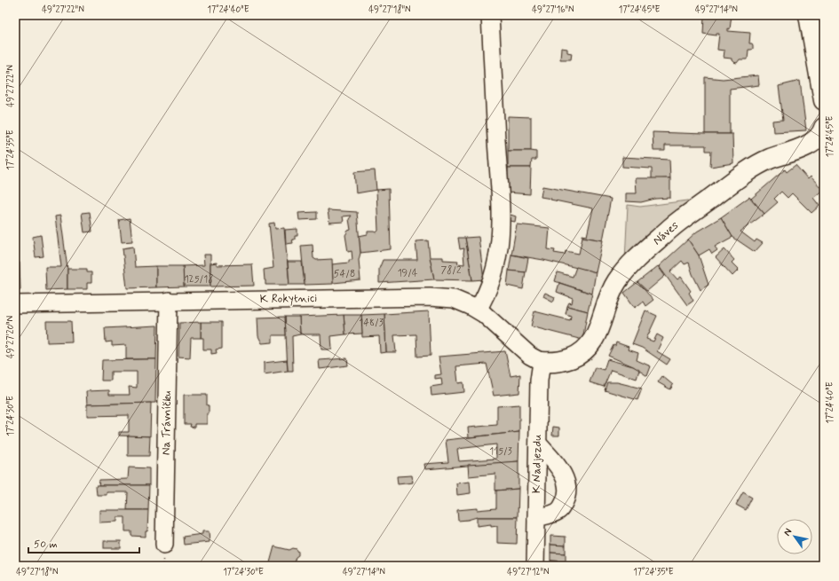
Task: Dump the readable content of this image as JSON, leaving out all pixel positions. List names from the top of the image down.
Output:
{
  "streets": {
    "street": [
      "Náves",
      "K Rokytnici",
      "Na Trávníčku",
      "K Nadjezdu"
    ]
  },
  "crossings": [
    ["Náves", "K Rokytnici"],
    ["Náves", "K Nadjezdu"],
    ["K Rokytnici", "Na Trávníčku"],
    ["K Rokytnici", "K Nadjezdu"]
  ],
  "house_numbers": [
    "78/2",
    "19/4",
    "54/8",
    "125/18",
    "148/3",
    "115/3"
  ],
  "scale_bar": "50 m",
  "north": "top left",
  "coordinates": [
    "49°27'22\"N",
    "17°24'40\"E",
    "49°27'18\"N",
    "49°27'16\"N",
    "17°24'45\"E",
    "49°27'14\"N",
    "17°24'35\"E",
    "49°27'20\"N",
    "17°24'30\"E",
    "49°27'12\"N"
  ]
}
